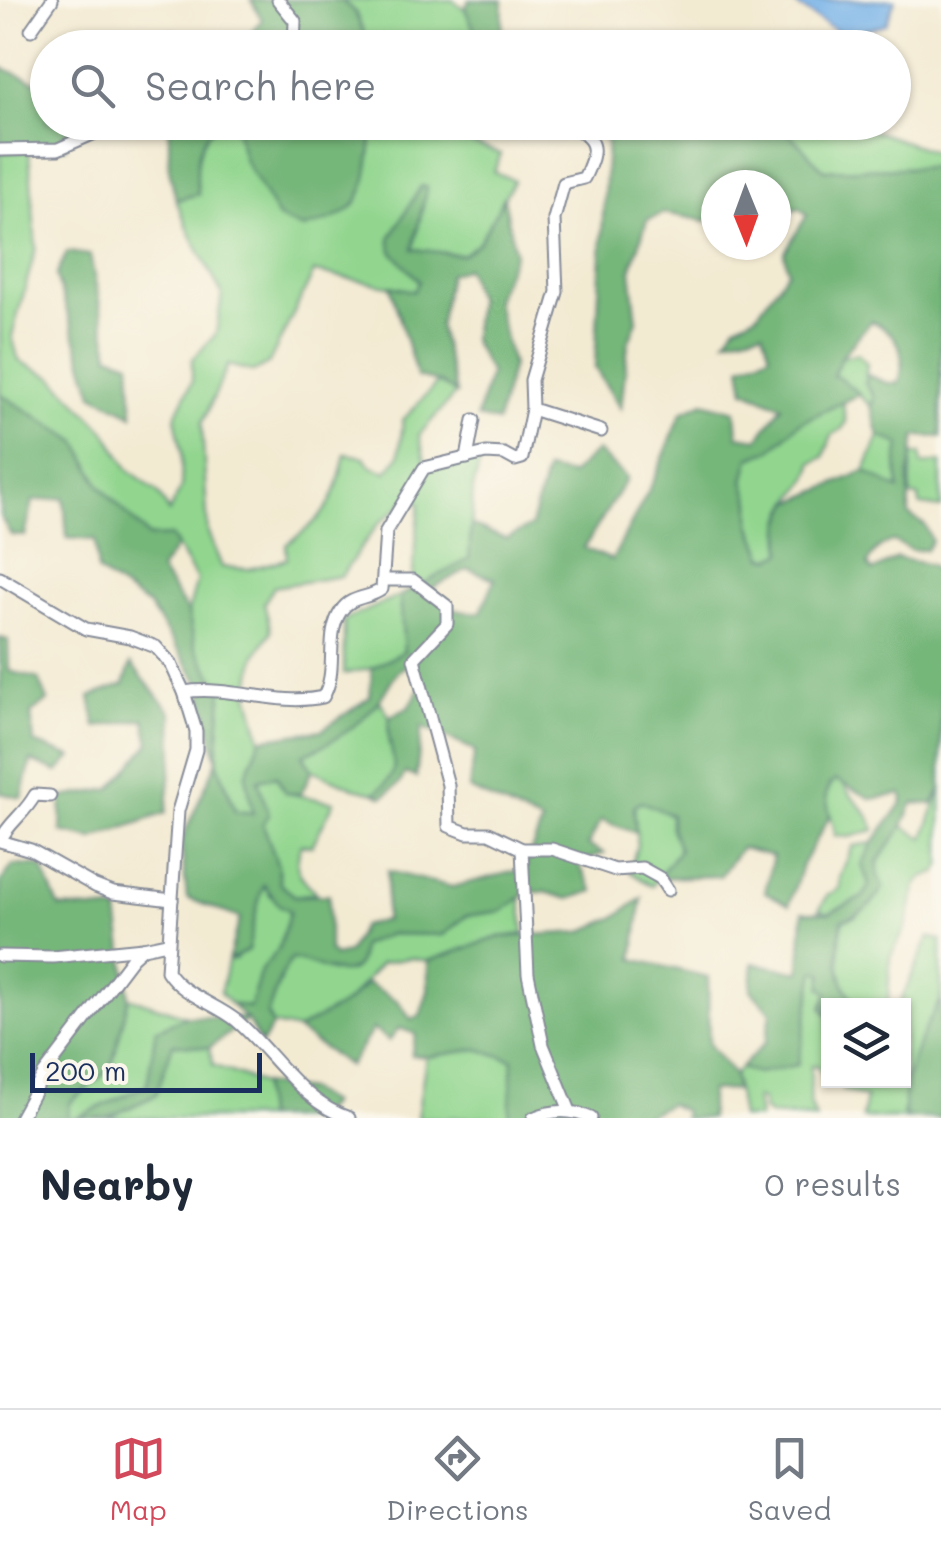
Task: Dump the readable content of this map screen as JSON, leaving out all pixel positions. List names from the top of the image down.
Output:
{
  "scale_bar": "200 m",
  "north": "bottom",
  "page": {
    "search": "Search here",
    "scale": "200 m",
    "heading": ["Nearby", "0 results"],
    "nav": ["Map", "Directions", "Saved"]
  }
}
